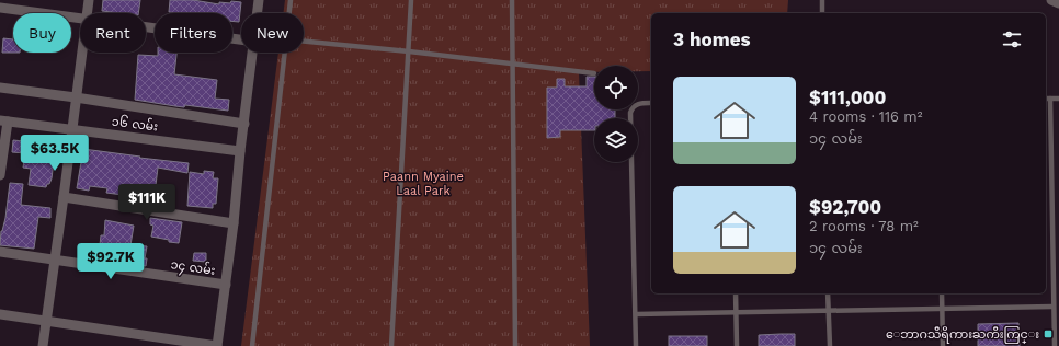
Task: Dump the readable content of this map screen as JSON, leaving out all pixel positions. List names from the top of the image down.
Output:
{
  "streets": {
    "street": ["၁၆ လမ်း", "၁၄ လမ်း"]
  },
  "parks": ["Paann Myaine Laal Park"],
  "places": {
    "transit": ["ေဘာဂသီရိကားႀကီးကြင္း"]
  },
  "page": {
    "chip": [
      "Buy",
      "Rent",
      "Filters",
      "New"
    ],
    "heading": "3 homes",
    "list": [
      {
        "name": "$111,000",
        "note": "4 rooms · 116 m² · ၁၄ လမ်း"
      },
      {
        "name": "$92,700",
        "note": "2 rooms · 78 m² · ၁၄ လမ်း"
      }
    ],
    "price": ["$63.5K", "$111K", "$92.7K"]
  }
}
